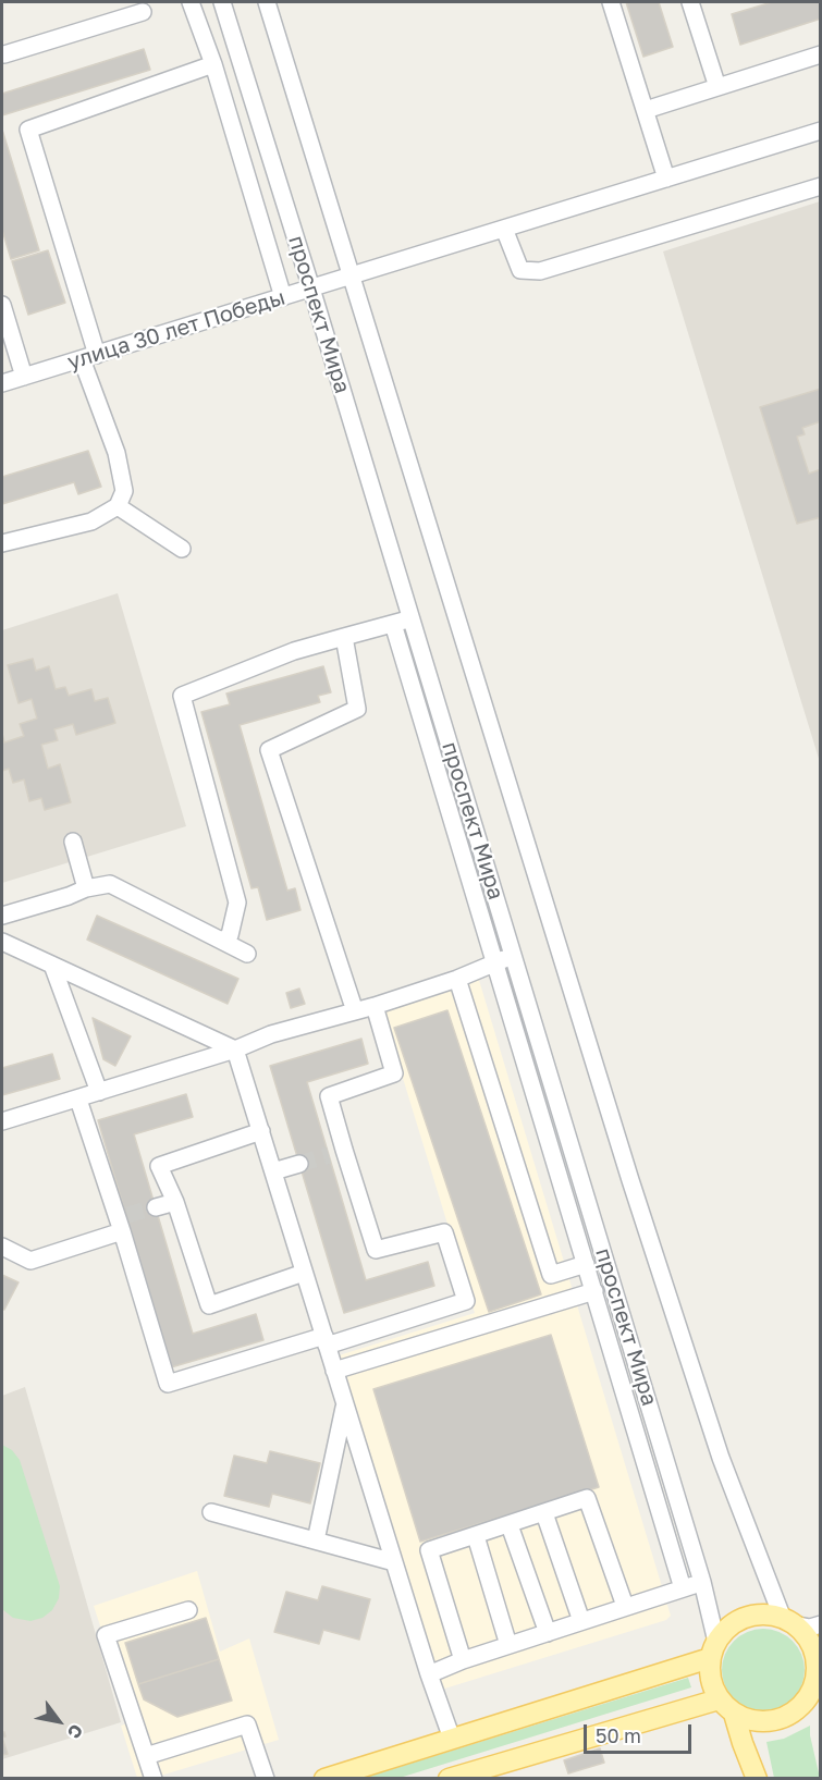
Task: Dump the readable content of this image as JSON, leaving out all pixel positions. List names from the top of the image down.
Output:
{
  "streets": {
    "street": ["проспект Мира", "улица 30 лет Победы"]
  },
  "crossings": [
    ["проспект Мира", "улица 30 лет Победы"]
  ],
  "scale_bar": "50 m",
  "north": "bottom right"
}
